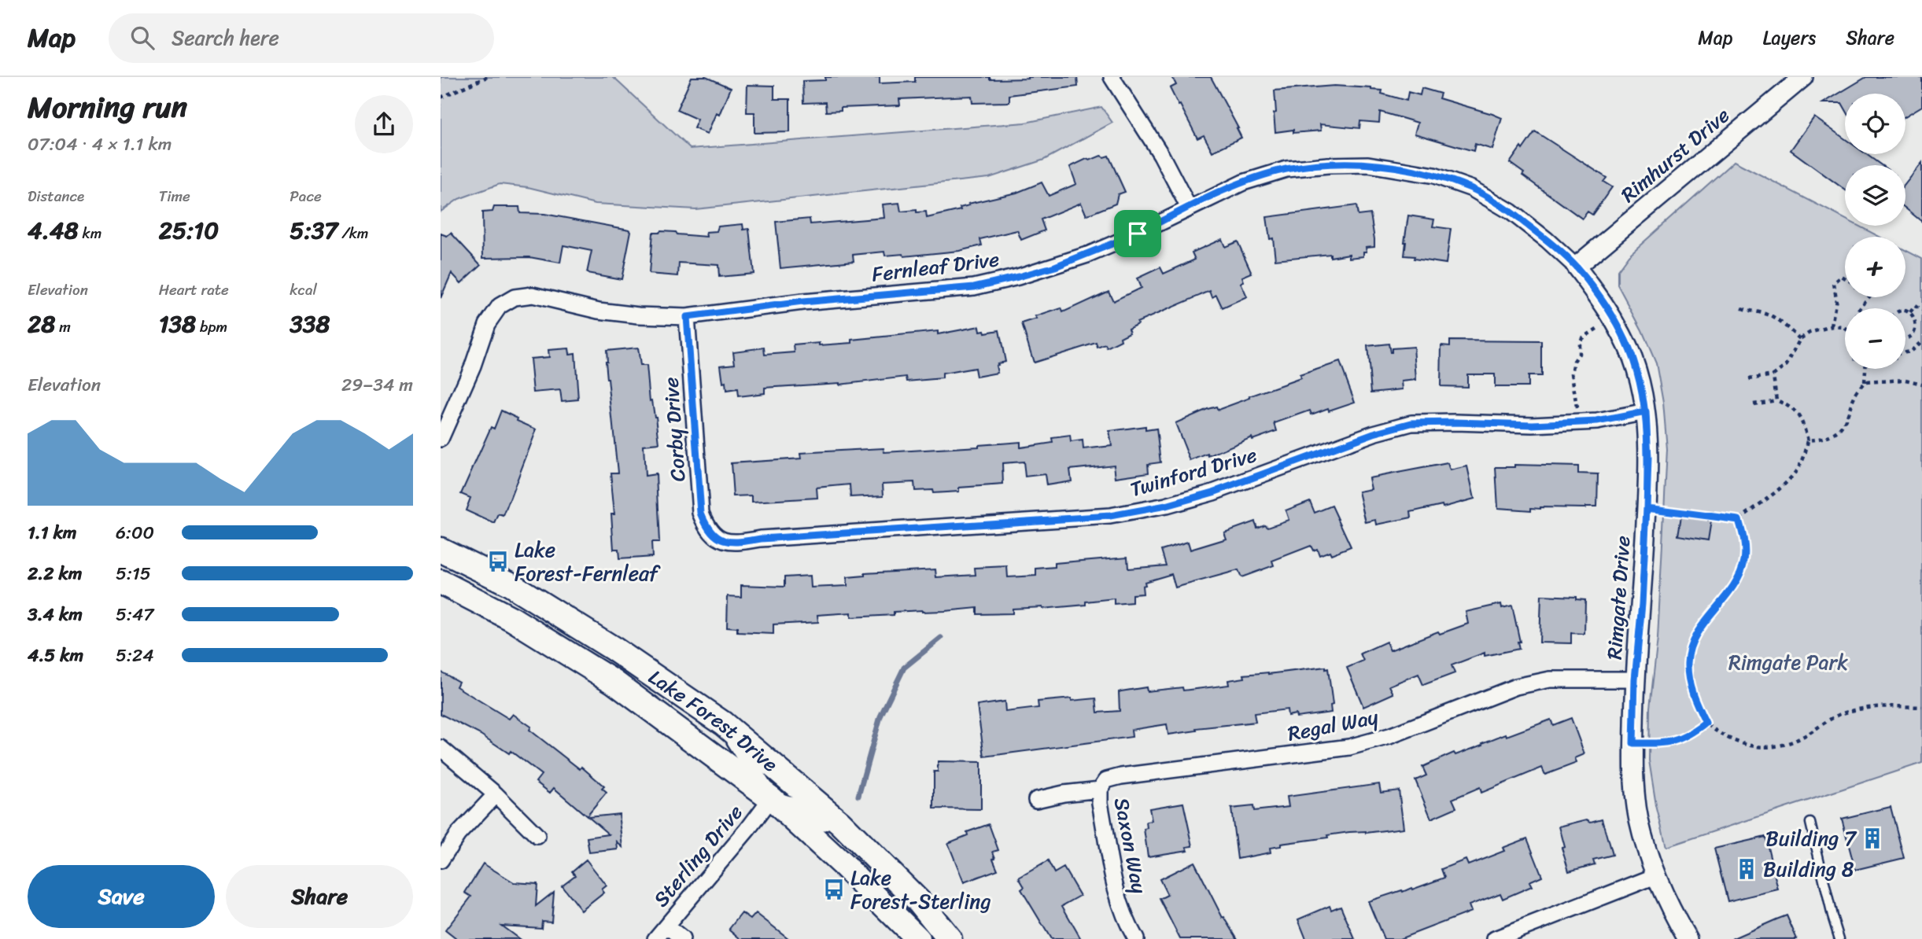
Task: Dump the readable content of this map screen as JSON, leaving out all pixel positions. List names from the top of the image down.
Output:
{
  "streets": {
    "main road": ["Lake Forest Drive"],
    "street": [
      "Rimhurst Drive",
      "Fernleaf Drive",
      "Corby Drive",
      "Twinford Drive",
      "Rimgate Drive",
      "Regal Way",
      "Saxon Way",
      "Sterling Drive"
    ]
  },
  "crossings": [
    ["Rimhurst Drive", "Fernleaf Drive"],
    ["Rimhurst Drive", "Rimgate Drive"],
    ["Fernleaf Drive", "Corby Drive"],
    ["Fernleaf Drive", "Rimgate Drive"],
    ["Corby Drive", "Twinford Drive"],
    ["Twinford Drive", "Rimgate Drive"],
    ["Rimgate Drive", "Regal Way"],
    ["Lake Forest Drive", "Sterling Drive"],
    ["Regal Way", "Saxon Way"]
  ],
  "parks": ["Rimgate Park"],
  "places": {
    "bus stop": ["Lake Forest-Fernleaf", "Lake Forest-Sterling"],
    "building": ["Building 7", "Building 8"]
  },
  "page": {
    "header": "Map",
    "search": "Search here",
    "nav": ["Map", "Layers", "Share"],
    "heading": ["Morning run", "07:04 · 4 × 1.1 km"],
    "map_buttons": ["+", "−"],
    "stats": [
      ["Distance", "4.48 km"],
      ["Time", "25:10"],
      ["Pace", "5:37 /km"],
      ["Elevation", "28 m"],
      ["Heart rate", "138 bpm"],
      ["kcal", "338"]
    ],
    "chart": ["Elevation", "29–34 m"],
    "list": [
      {
        "name": "1.1 km",
        "note": "6:00"
      },
      {
        "name": "2.2 km",
        "note": "5:15"
      },
      {
        "name": "3.4 km",
        "note": "5:47"
      },
      {
        "name": "4.5 km",
        "note": "5:24"
      }
    ],
    "buttons": ["Save", "Share"]
  }
}
